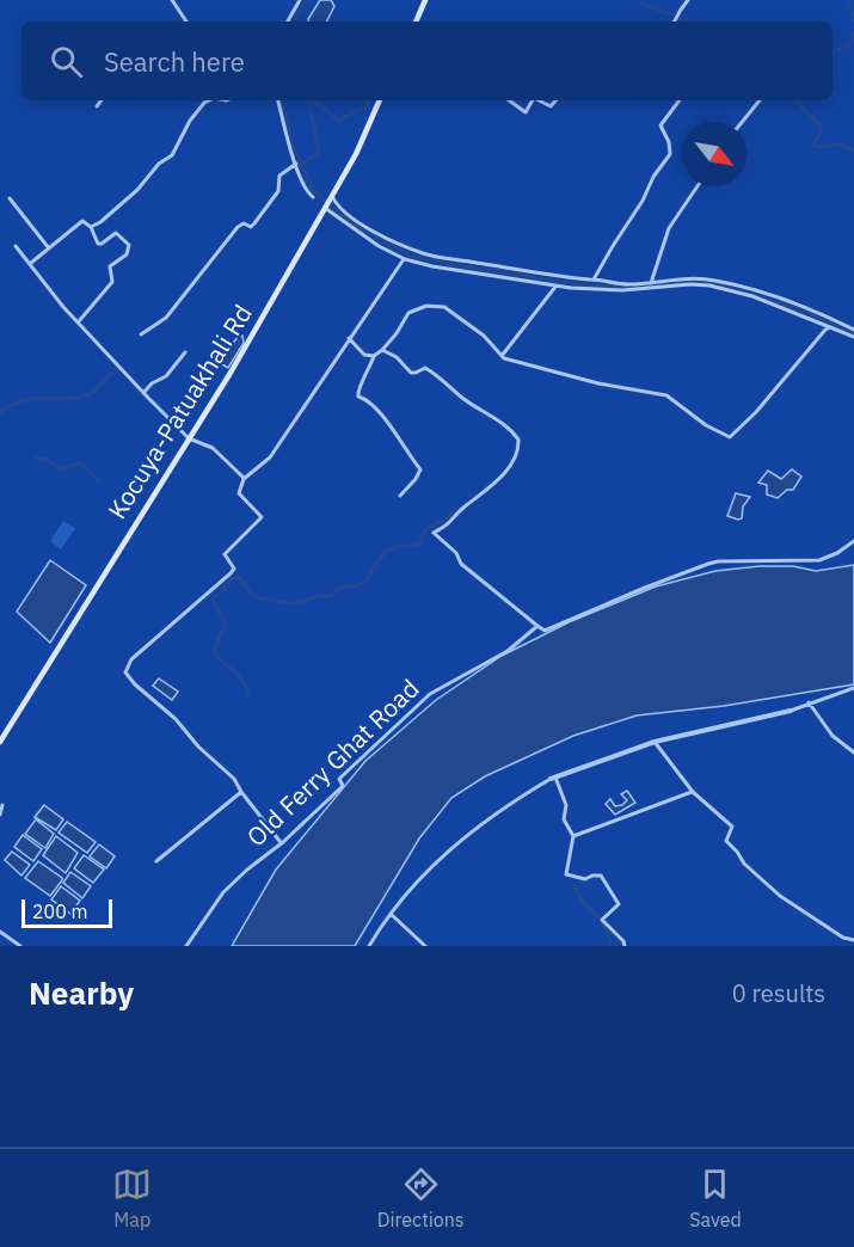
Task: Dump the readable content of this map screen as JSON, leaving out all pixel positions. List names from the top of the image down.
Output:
{
  "streets": {
    "main road": ["Kocuya-Patuakhali Rd"],
    "street": ["Old Ferry Ghat Road"]
  },
  "scale_bar": "200 m",
  "north": "bottom right",
  "page": {
    "search": "Search here",
    "scale": "200 m",
    "heading": ["Nearby", "0 results"],
    "nav": ["Map", "Directions", "Saved"]
  }
}
